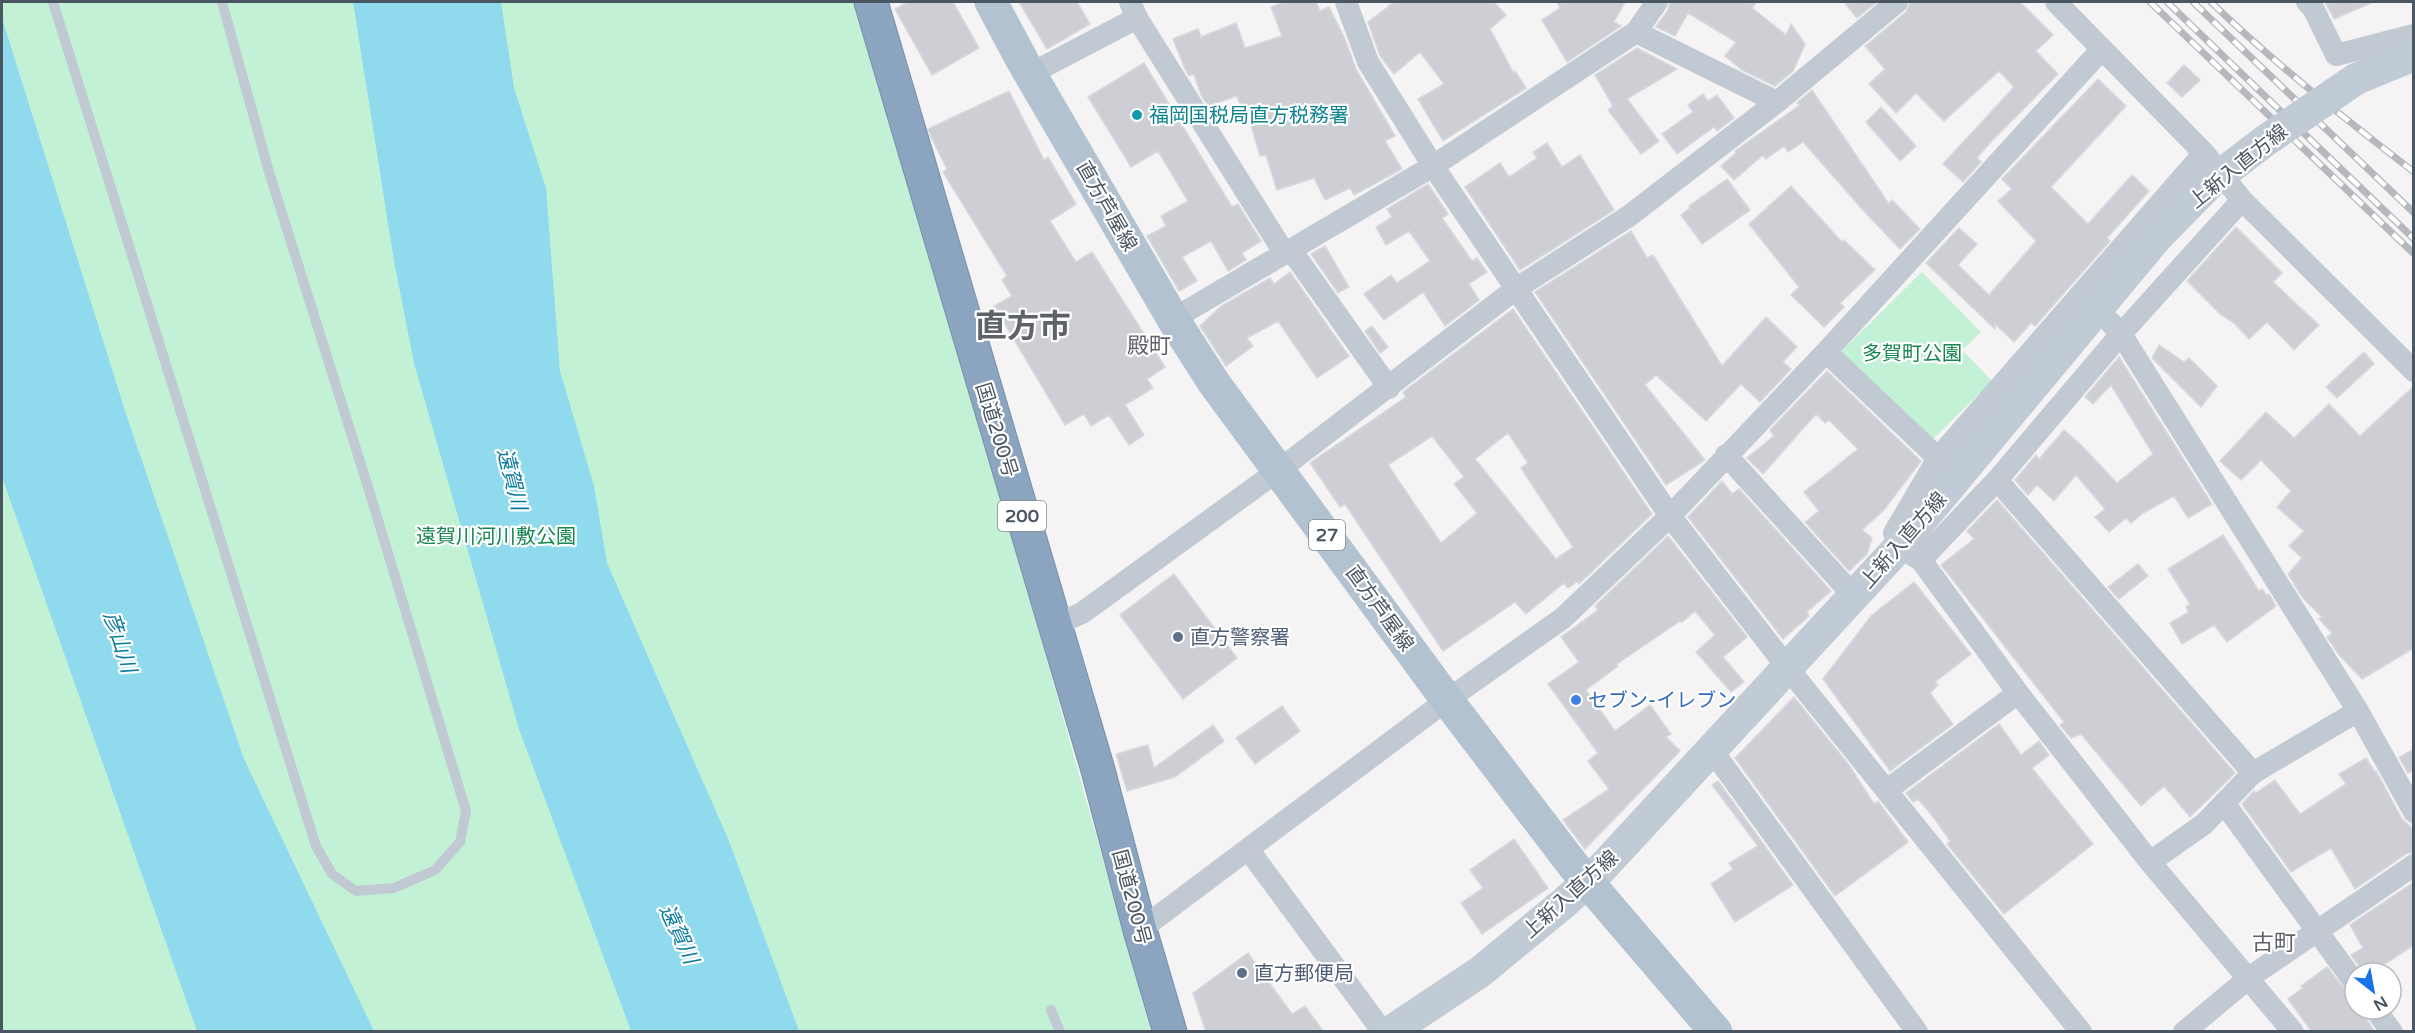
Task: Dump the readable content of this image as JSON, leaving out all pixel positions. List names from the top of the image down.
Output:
{
  "streets": {
    "highway": ["国道200号", "200"],
    "main road": ["上新入直方線", "直方芦屋線", "27"]
  },
  "crossings": [
    ["上新入直方線", "直方芦屋線"]
  ],
  "districts": ["直方市", "殿町", "古町"],
  "water": ["遠賀川", "彦山川"],
  "parks": ["多賀町公園", "遠賀川河川敷公園"],
  "places": [
    "福岡国税局直方税務署",
    "直方警察署",
    "セブン-イレブン",
    "直方郵便局"
  ],
  "north": "bottom right"
}
